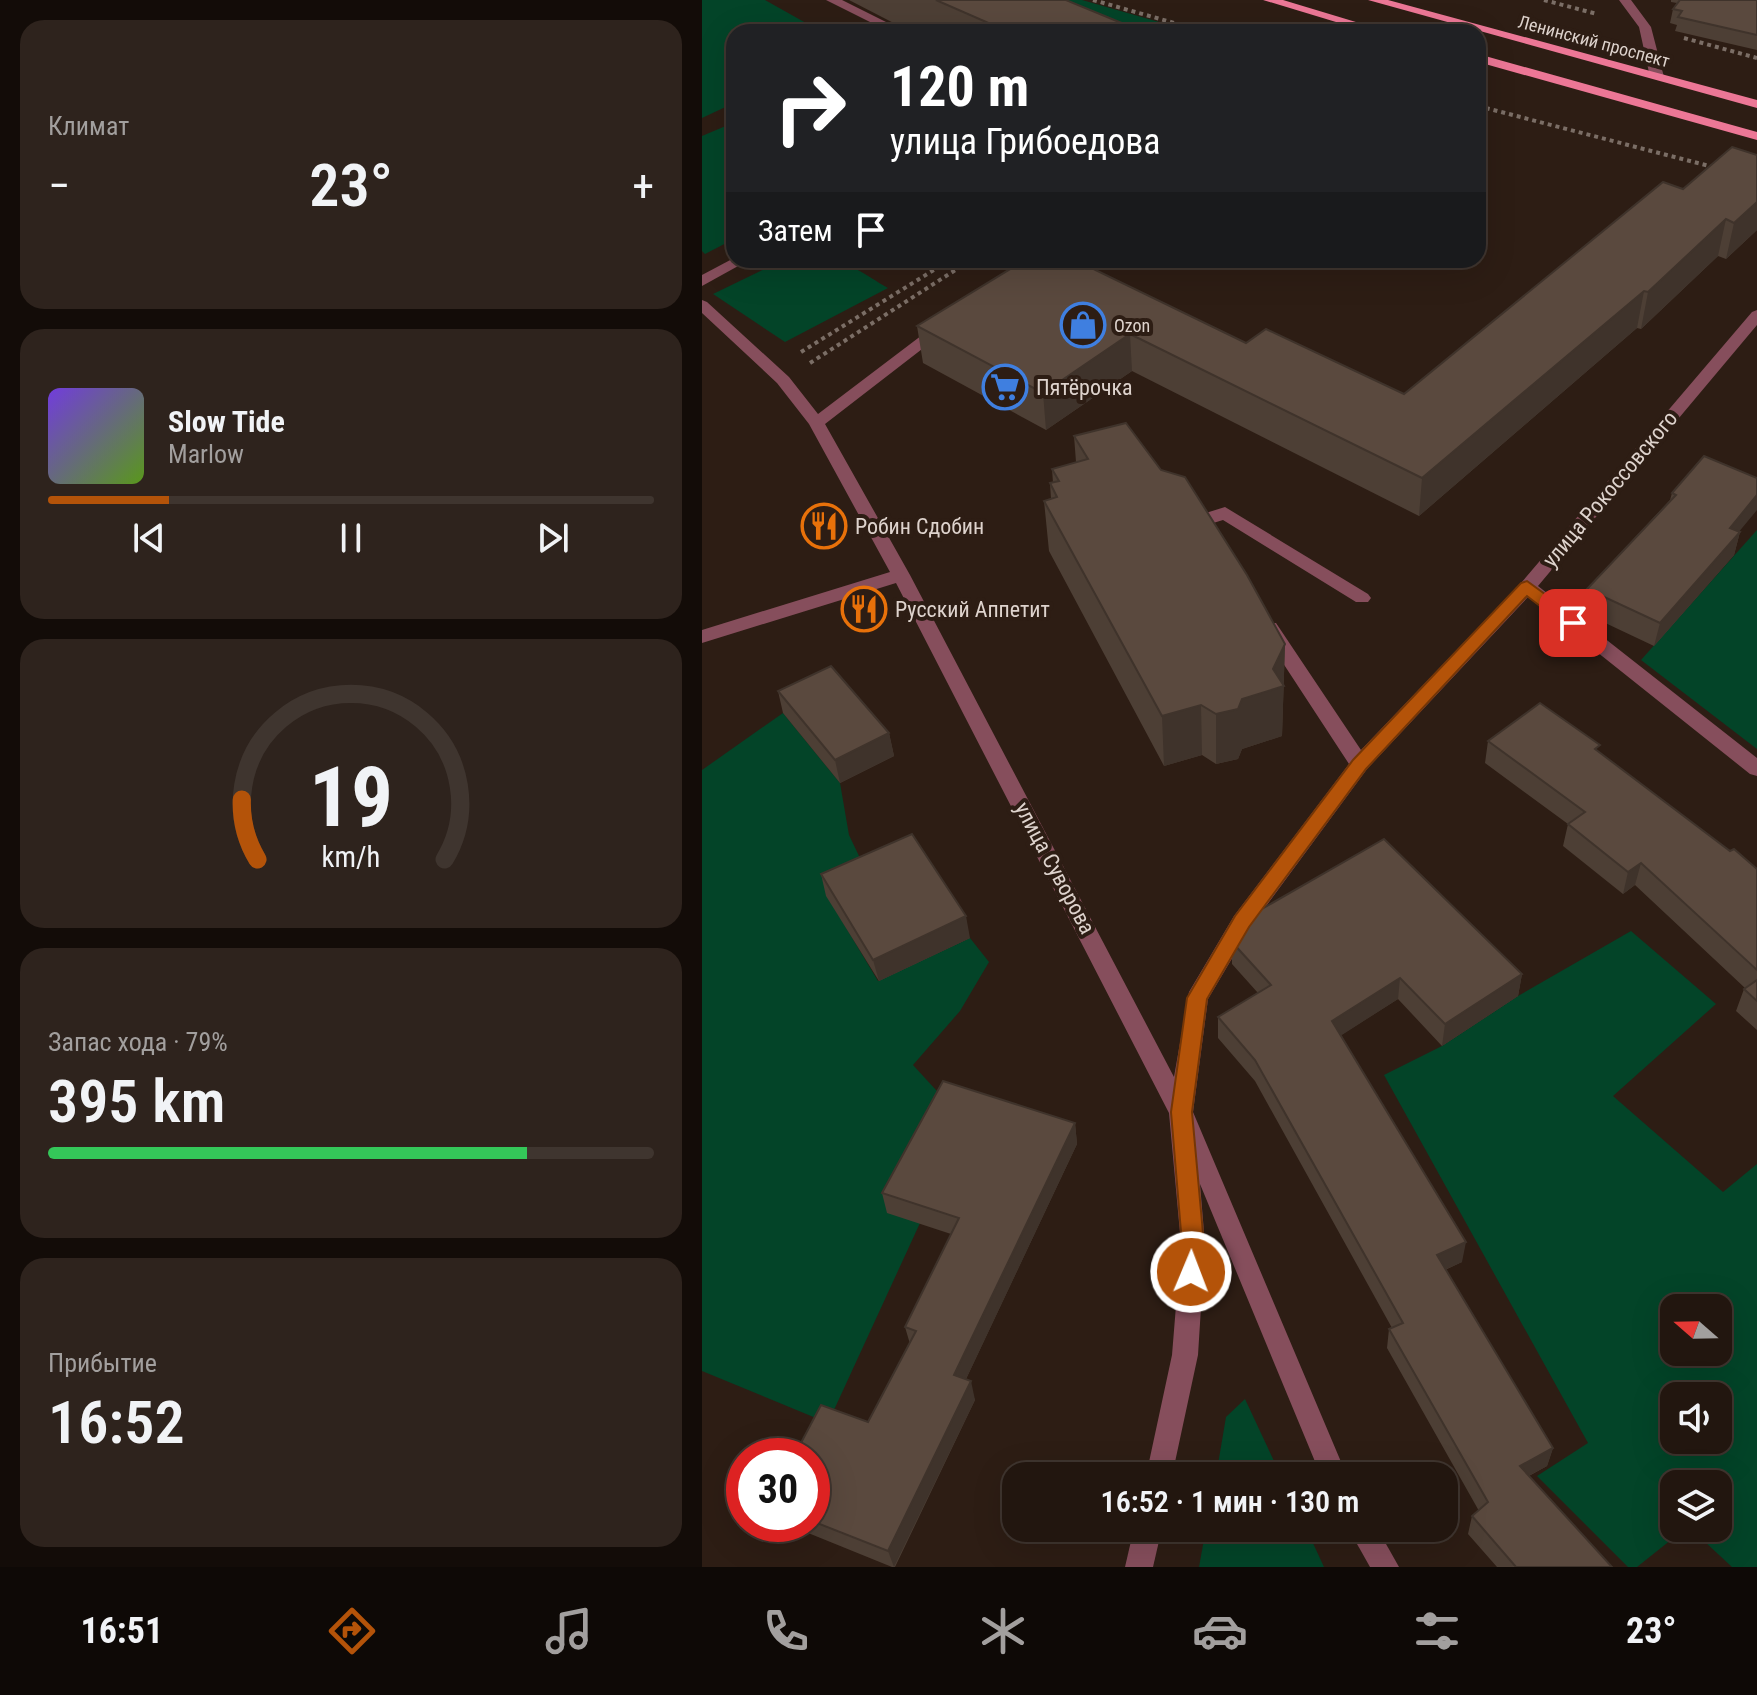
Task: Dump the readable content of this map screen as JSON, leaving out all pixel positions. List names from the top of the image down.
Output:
{
  "streets": {
    "main road": ["Ленинский проспект"],
    "street": ["улица Рокоссовского", "улица Суворова"]
  },
  "crossings": [
    ["улица Рокоссовского", "улица Суворова"]
  ],
  "places": {
    "shop": ["Ozon"],
    "supermarket": ["Пятёрочка"],
    "restaurant": ["Робин Сдобин", "Русский Аппетит"]
  },
  "north": "left",
  "page": {
    "tile": [
      "Климат",
      ["Запас хода · 79%", "395 km"],
      ["Прибытие", "16:52"]
    ],
    "turn": ["120 m", "улица Грибоедова"],
    "heat": ["−", "23°", "+"],
    "then": "Затем",
    "song": ["Slow Tide", "Marlow"],
    "limit": "30",
    "trip": "16:52 · 1 мин · 130 m",
    "tabs": ["16:51", "23°"],
    "gauge": ["19", "km/h"]
  }
}
